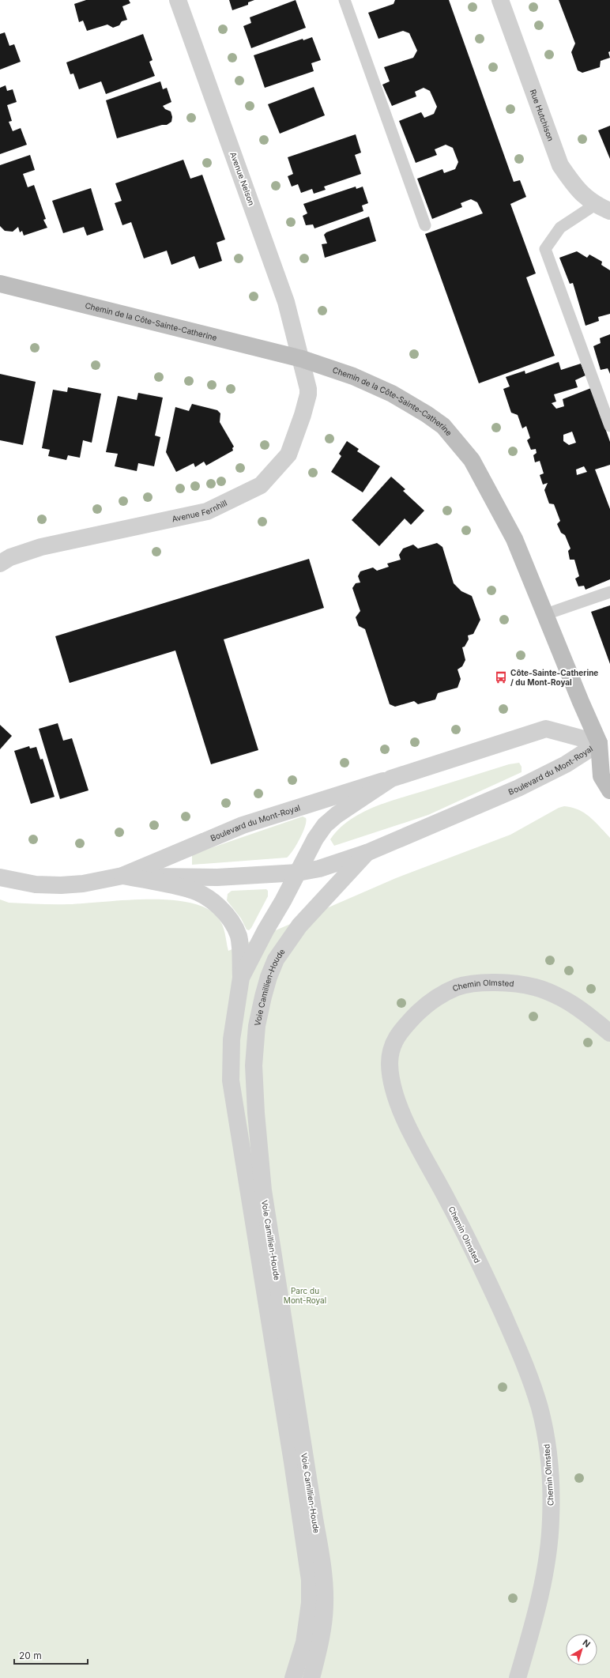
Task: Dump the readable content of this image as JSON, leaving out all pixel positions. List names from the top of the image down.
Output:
{
  "streets": {
    "main road": ["Chemin de la Côte-Sainte-Catherine"],
    "street": [
      "Rue Hutchison",
      "Avenue Nelson",
      "Avenue Fernhill",
      "Boulevard du Mont-Royal",
      "Voie Camillien-Houde",
      "Chemin Olmsted"
    ]
  },
  "crossings": [
    ["Avenue Nelson", "Chemin de la Côte-Sainte-Catherine"],
    ["Avenue Nelson", "Avenue Fernhill"],
    ["Chemin de la Côte-Sainte-Catherine", "Avenue Fernhill"],
    ["Chemin de la Côte-Sainte-Catherine", "Boulevard du Mont-Royal"],
    ["Boulevard du Mont-Royal", "Voie Camillien-Houde"]
  ],
  "parks": ["Parc du Mont-Royal"],
  "places": {
    "bus stop": ["Côte-Sainte-Catherine / du Mont-Royal"]
  },
  "scale_bar": "20 m",
  "north": "top right"
}
